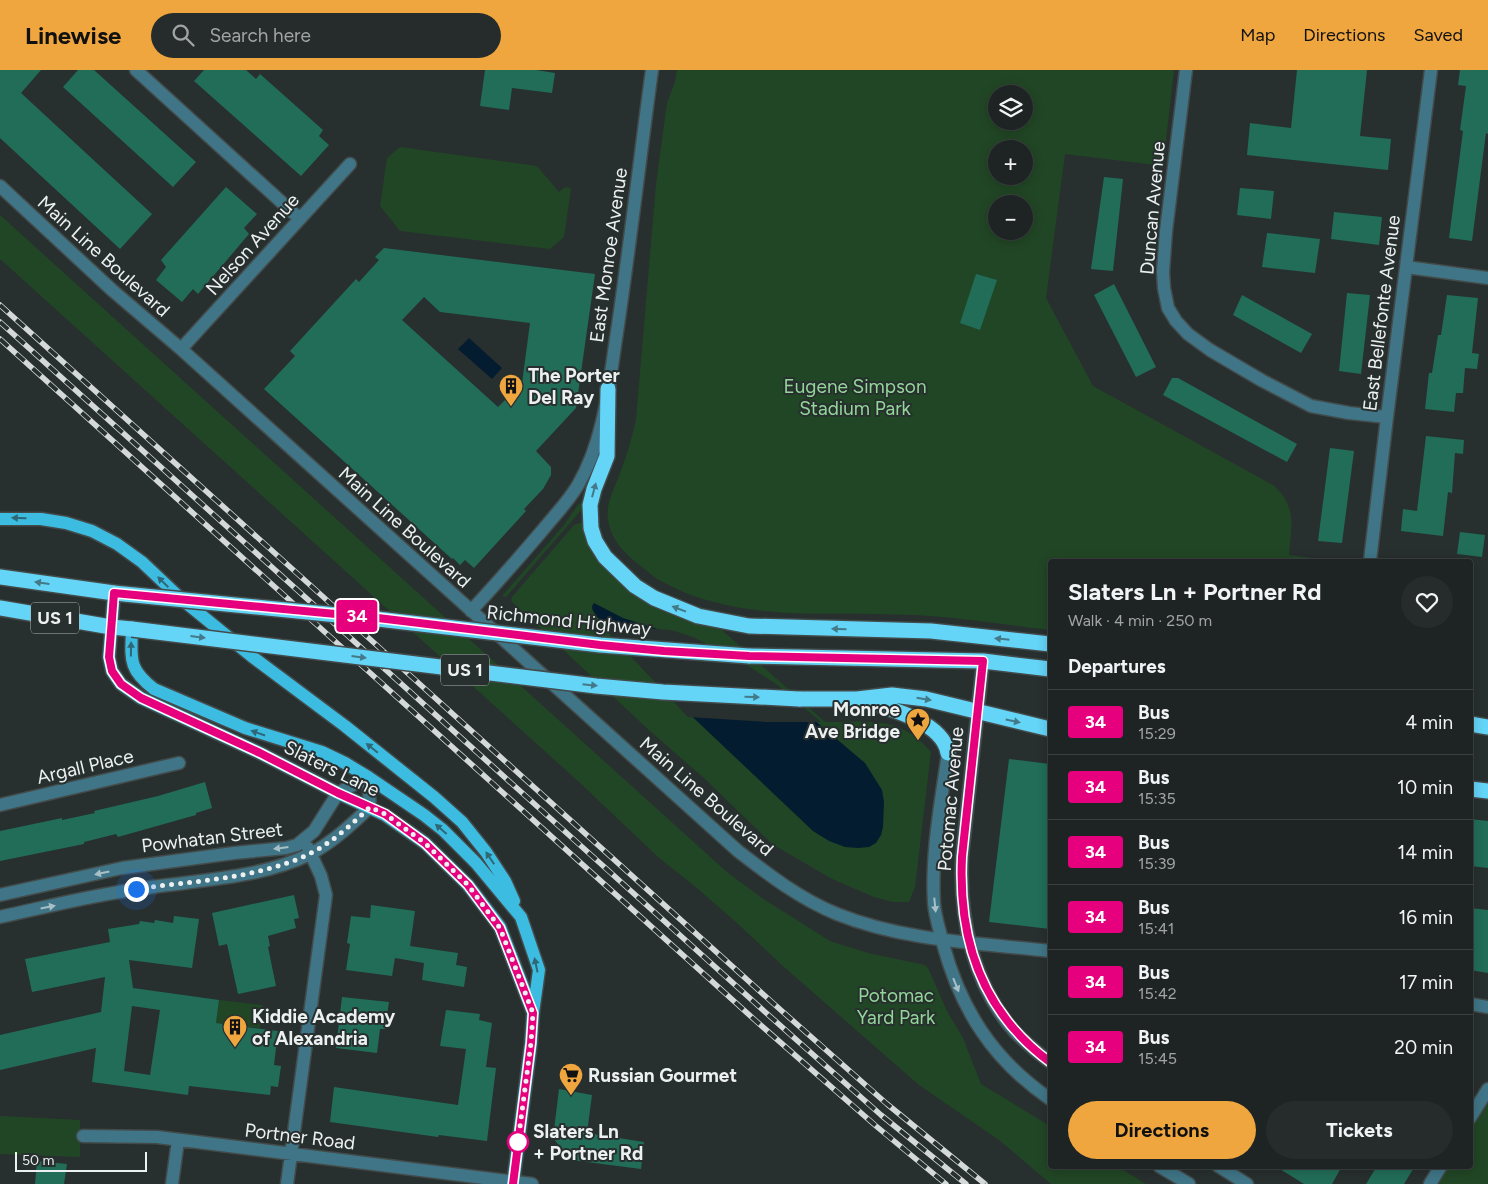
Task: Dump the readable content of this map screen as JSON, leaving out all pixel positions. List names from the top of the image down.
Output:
{
  "streets": {
    "highway": ["US 1", "Richmond Highway"],
    "main road": ["Slaters Lane"],
    "street": [
      "Duncan Avenue",
      "Nelson Avenue",
      "East Monroe Avenue",
      "Main Line Boulevard",
      "East Bellefonte Avenue",
      "Argall Place",
      "Potomac Avenue",
      "Powhatan Street",
      "Portner Road"
    ]
  },
  "crossings": [
    ["Duncan Avenue", "East Bellefonte Avenue"],
    ["Nelson Avenue", "Main Line Boulevard"],
    ["East Monroe Avenue", "Main Line Boulevard"],
    ["Main Line Boulevard", "Potomac Avenue"],
    ["US 1", "Slaters Lane"],
    ["US 1", "Potomac Avenue"],
    ["Richmond Highway", "Slaters Lane"],
    ["Richmond Highway", "Potomac Avenue"],
    ["Slaters Lane", "Powhatan Street"],
    ["Slaters Lane", "Portner Road"]
  ],
  "parks": ["Eugene Simpson Stadium Park", "Potomac Yard Park"],
  "places": {
    "building": ["The Porter Del Ray", "Kiddie Academy of Alexandria"],
    "place": ["Monroe Ave Bridge"],
    "supermarket": ["Russian Gourmet"],
    "other": ["Slaters Ln + Portner Rd"]
  },
  "lines": ["bus line 34"],
  "scale_bar": "50 m",
  "page": {
    "header": "Linewise",
    "search": "Search here",
    "nav": ["Map", "Directions", "Saved"],
    "on_map": "34",
    "map_buttons": ["+", "−"],
    "heading": [
      ["Slaters Ln + Portner Rd", "Walk · 4 min · 250 m"],
      "Departures"
    ],
    "list": [
      {
        "mark": "34",
        "name": "Bus",
        "note": "15:29",
        "value": "4 min"
      },
      {
        "mark": "34",
        "name": "Bus",
        "note": "15:35",
        "value": "10 min"
      },
      {
        "mark": "34",
        "name": "Bus",
        "note": "15:39",
        "value": "14 min"
      },
      {
        "mark": "34",
        "name": "Bus",
        "note": "15:41",
        "value": "16 min"
      },
      {
        "mark": "34",
        "name": "Bus",
        "note": "15:42",
        "value": "17 min"
      },
      {
        "mark": "34",
        "name": "Bus",
        "note": "15:45",
        "value": "20 min"
      }
    ],
    "buttons": ["Directions", "Tickets"],
    "scale": "50 m"
  }
}
